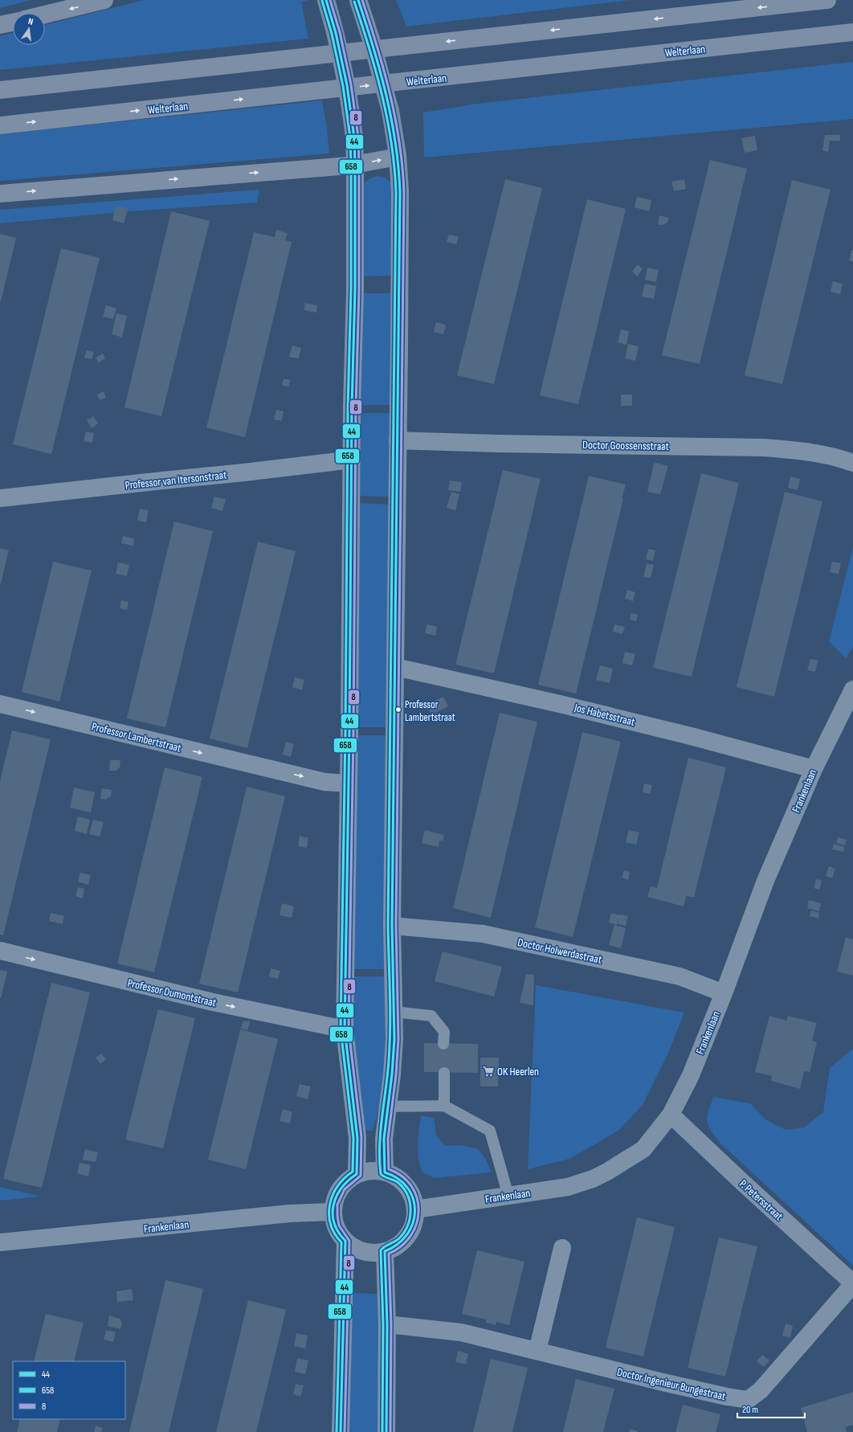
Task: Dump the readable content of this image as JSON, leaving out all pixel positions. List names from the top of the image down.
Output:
{
  "streets": {
    "main road": ["Welterlaan"],
    "street": [
      "Doctor Goossensstraat",
      "Professor van Itersonstraat",
      "Jos Habetsstraat",
      "Professor Lambertstraat",
      "Frankenlaan",
      "Doctor Holwerdastraat",
      "Professor Dumontstraat",
      "P. Petersstraat",
      "Doctor Ingenieur Bungestraat"
    ]
  },
  "crossings": [
    ["Jos Habetsstraat", "Frankenlaan"],
    ["Frankenlaan", "Doctor Holwerdastraat"],
    ["Frankenlaan", "P. Petersstraat"],
    ["P. Petersstraat", "Doctor Ingenieur Bungestraat"]
  ],
  "one_way": ["Professor Lambertstraat", "Professor Dumontstraat"],
  "places": {
    "other": ["Professor Lambertstraat"],
    "supermarket": ["OK Heerlen"]
  },
  "lines": ["transit line 44", "transit line 8", "transit line 658"],
  "legend": ["44", "658", "8"],
  "scale_bar": "20 m",
  "north": "top"
}
